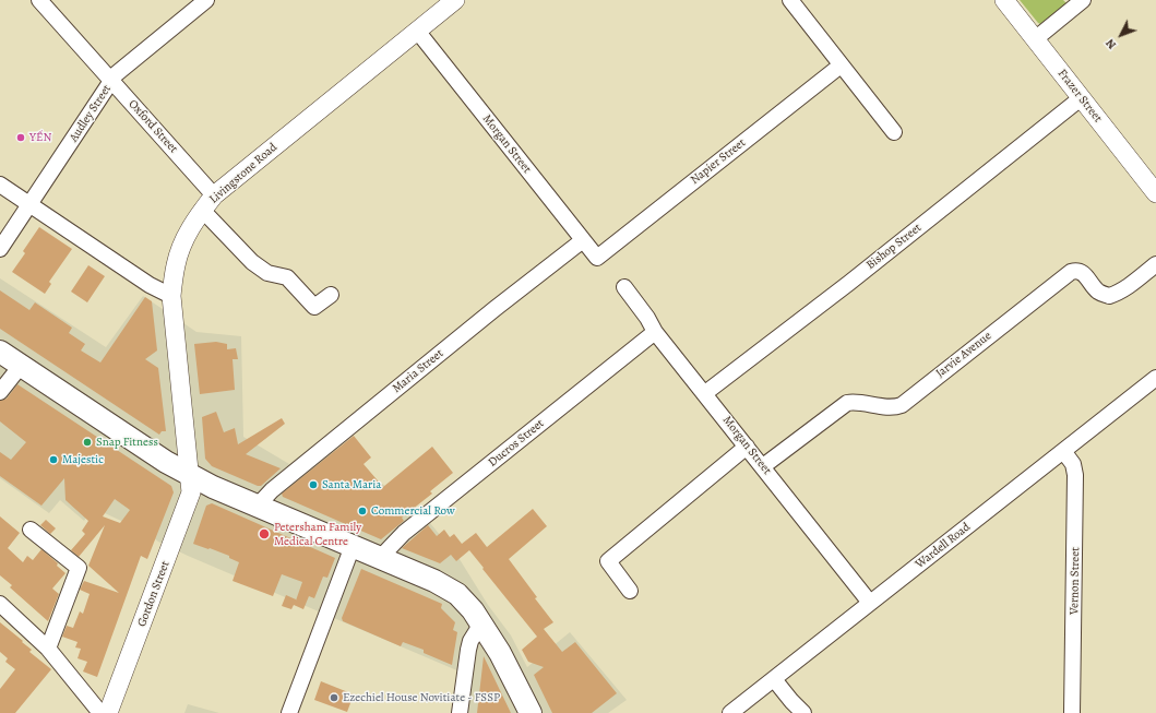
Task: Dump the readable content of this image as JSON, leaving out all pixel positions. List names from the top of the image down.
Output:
{
  "streets": {
    "main road": ["Frazer Street", "Livingstone Road", "Gordon Street"],
    "street": [
      "Audley Street",
      "Oxford Street",
      "Morgan Street",
      "Napier Street",
      "Bishop Street",
      "Jarvie Avenue",
      "Maria Street",
      "Ducros Street",
      "Wardell Road",
      "Vernon Street"
    ]
  },
  "crossings": [
    ["Frazer Street", "Bishop Street"],
    ["Audley Street", "Oxford Street"],
    ["Oxford Street", "Livingstone Road"],
    ["Morgan Street", "Napier Street"],
    ["Morgan Street", "Livingstone Road"],
    ["Morgan Street", "Bishop Street"],
    ["Morgan Street", "Jarvie Avenue"],
    ["Morgan Street", "Maria Street"],
    ["Morgan Street", "Ducros Street"],
    ["Morgan Street", "Wardell Road"],
    ["Livingstone Road", "Gordon Street"],
    ["Wardell Road", "Vernon Street"]
  ],
  "places": [
    "YẾN",
    "Snap Fitness",
    "Majestic",
    "Santa Maria",
    "Commercial Row",
    "Petersham Family Medical Centre",
    "Ezechiel House Novitiate - FSSP"
  ],
  "north": "bottom left"
}
